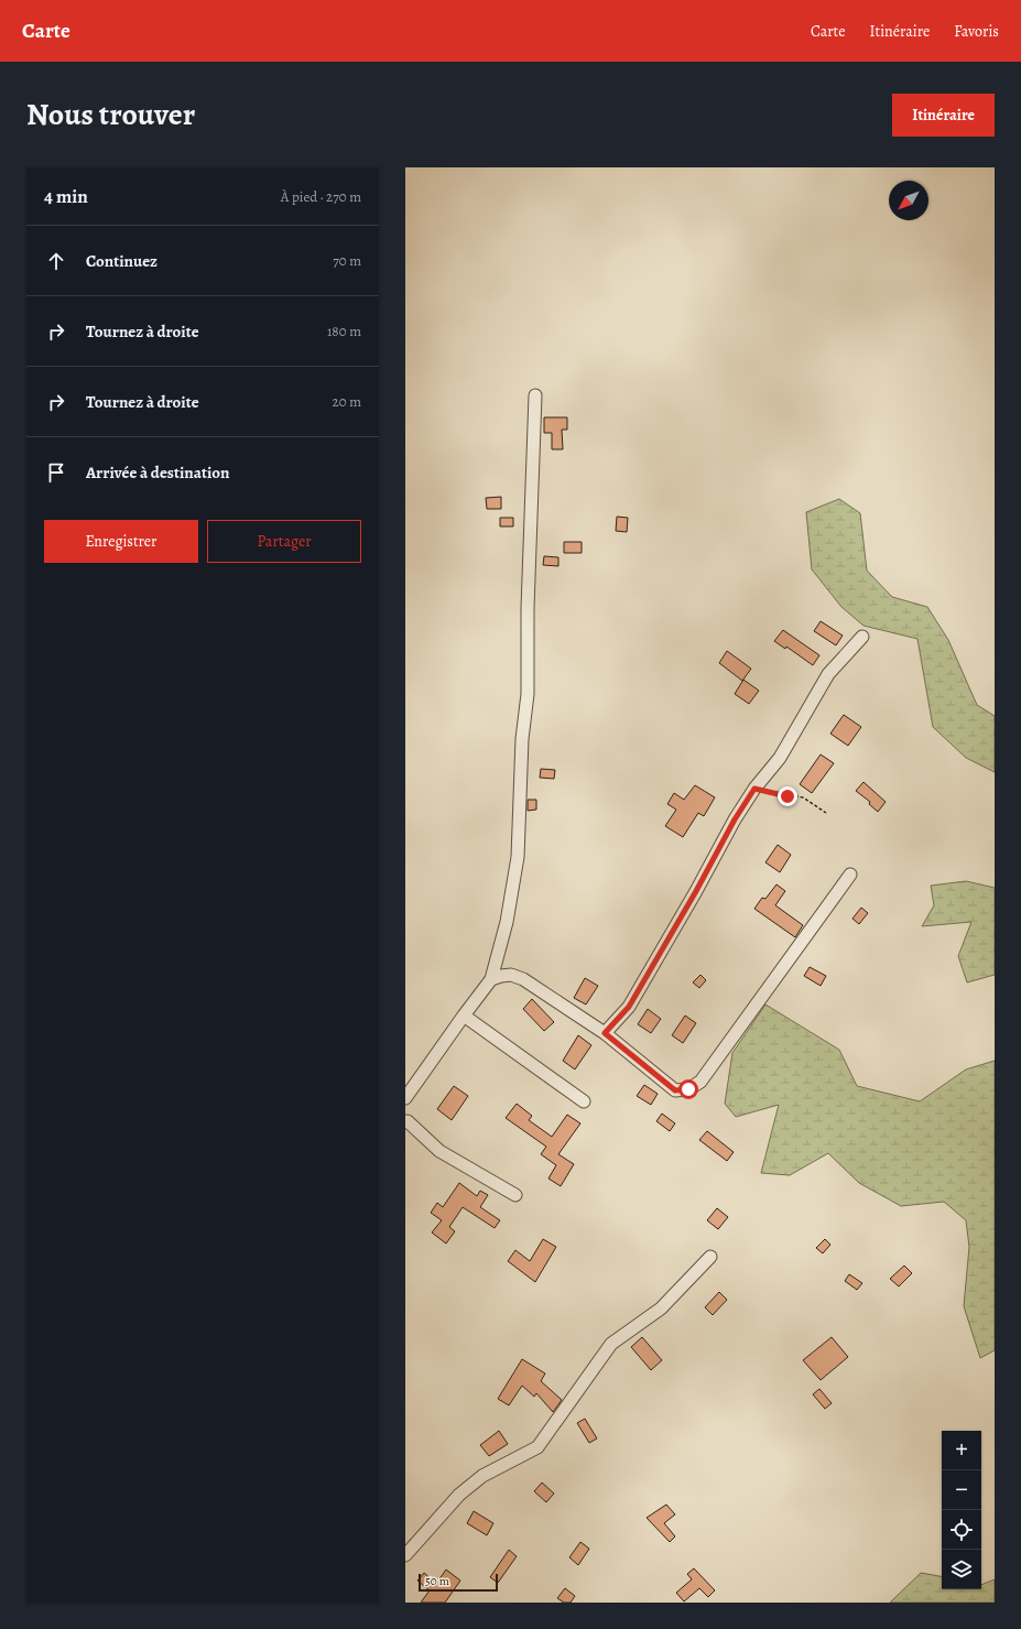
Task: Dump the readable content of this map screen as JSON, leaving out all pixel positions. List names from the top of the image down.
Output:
{
  "scale_bar": "50 m",
  "north": "bottom left",
  "page": {
    "header": "Carte",
    "nav": ["Carte", "Itinéraire", "Favoris"],
    "title": "Nous trouver",
    "buttons": [
      "Itinéraire",
      ["Enregistrer", "Partager"]
    ],
    "heading": ["4 min", "À pied · 270 m"],
    "list": [
      ["Continuez", "70 m"],
      ["Tournez à droite", "180 m"],
      ["Tournez à droite", "20 m"],
      "Arrivée à destination"
    ],
    "map_buttons": ["+", "−"],
    "scale": "50 m"
  }
}
